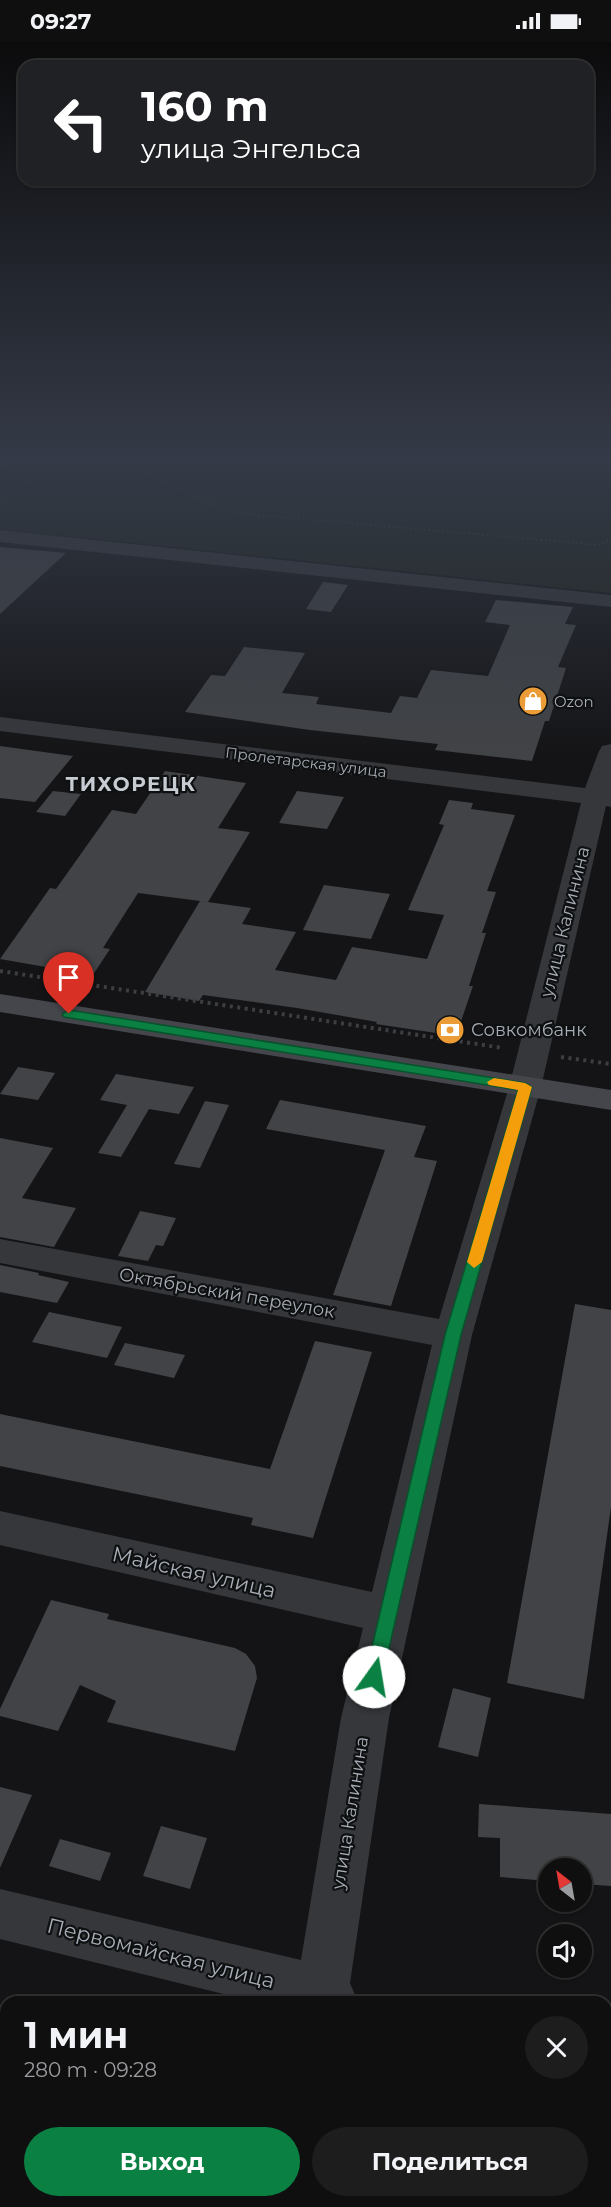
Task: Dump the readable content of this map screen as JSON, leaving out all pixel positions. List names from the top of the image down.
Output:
{
  "streets": {
    "street": [
      "Пролетарская улица",
      "улица Калинина",
      "Октябрьский переулок",
      "Майская улица",
      "Первомайская улица"
    ]
  },
  "crossings": [
    ["Пролетарская улица", "улица Калинина"],
    ["улица Калинина", "Октябрьский переулок"],
    ["улица Калинина", "Майская улица"]
  ],
  "districts": ["ТИХОРЕЦК"],
  "places": {
    "shop": ["Ozon"],
    "bank": ["Совкомбанк"]
  },
  "north": "top left",
  "page": {
    "status": "09:27",
    "turn": ["160 m", "улица Энгельса"],
    "heading": ["1 мин", "280 m · 09:28"],
    "buttons": ["Выход", "Поделиться"]
  }
}
